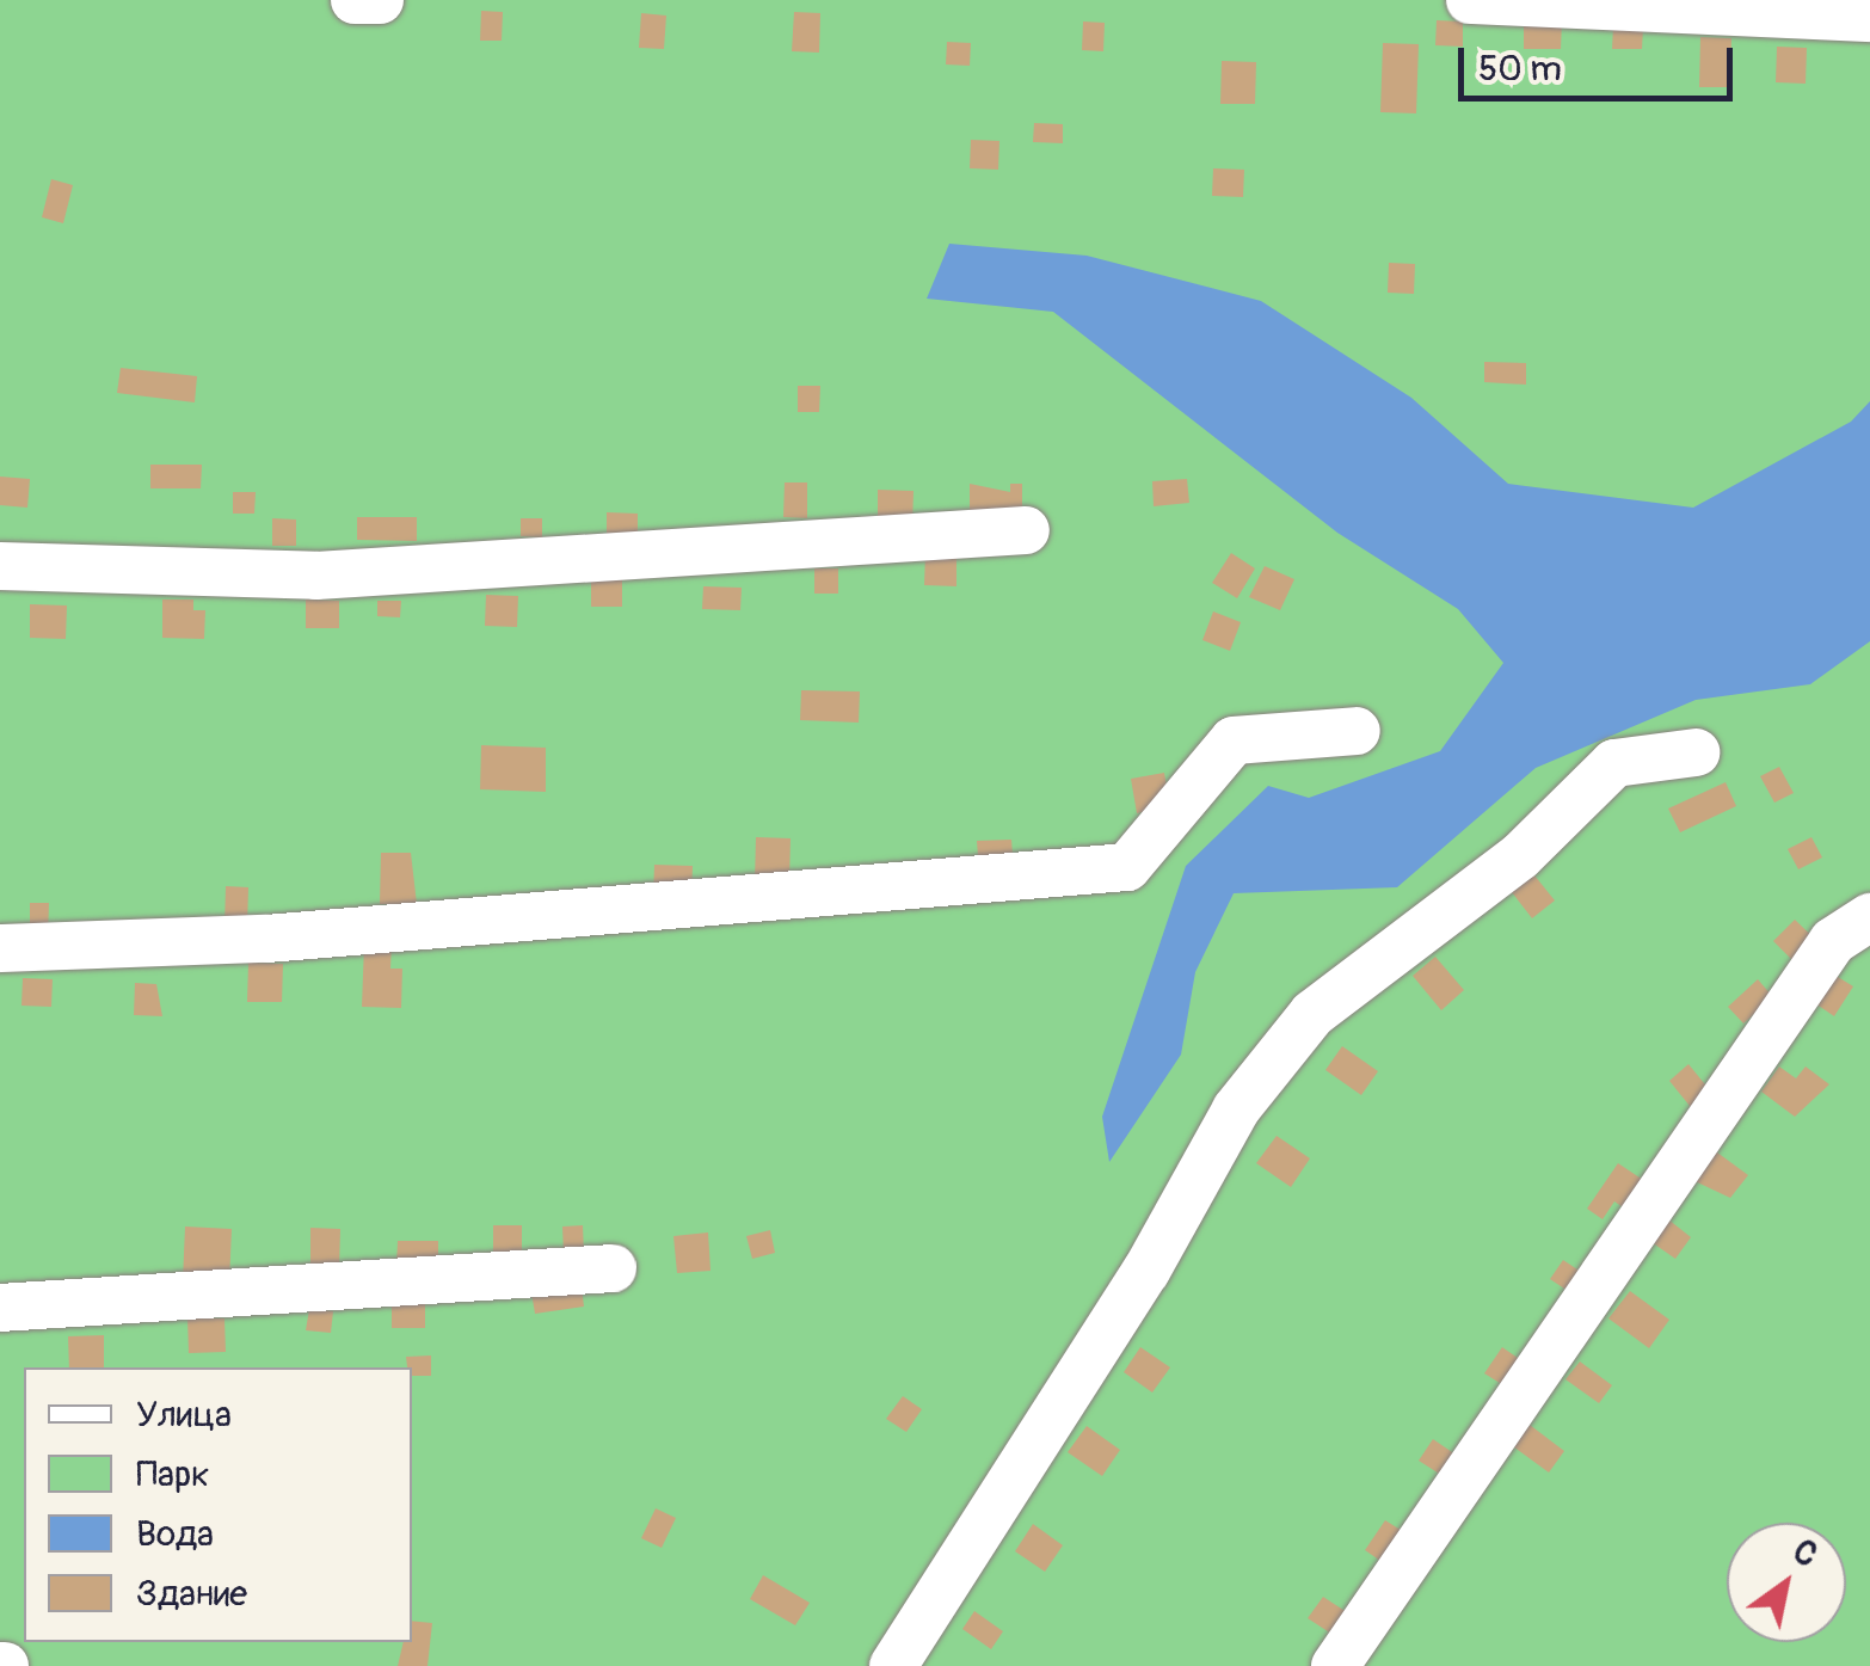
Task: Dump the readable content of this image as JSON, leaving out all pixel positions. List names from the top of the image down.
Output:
{
  "legend": [
    "Улица",
    "Парк",
    "Вода",
    "Здание"
  ],
  "scale_bar": "50 m",
  "north": "top right"
}
